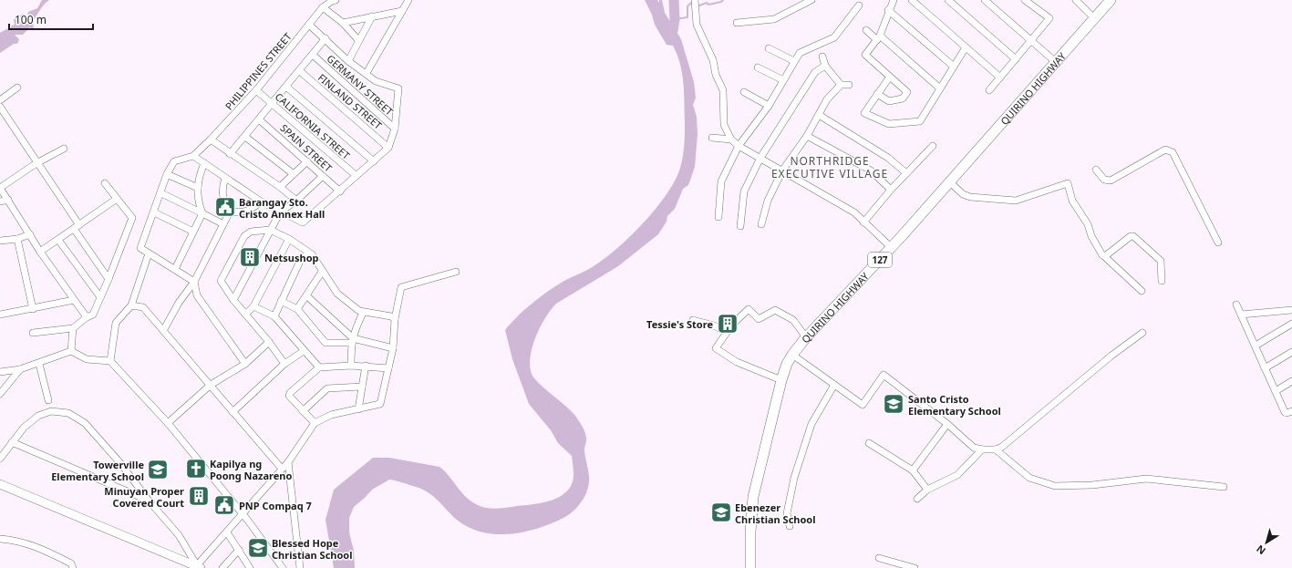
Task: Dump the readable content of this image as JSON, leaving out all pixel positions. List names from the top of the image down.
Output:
{
  "streets": {
    "main road": ["QUIRINO HIGHWAY", "127"],
    "street": [
      "PHILIPPINES STREET",
      "GERMANY STREET",
      "FINLAND STREET",
      "CALIFORNIA STREET",
      "SPAIN STREET"
    ]
  },
  "crossings": [
    ["PHILIPPINES STREET", "CALIFORNIA STREET"]
  ],
  "districts": ["NORTHRIDGE EXECUTIVE VILLAGE"],
  "places": {
    "public building": ["Barangay Sto. Cristo Annex Hall", "PNP Compaq 7"],
    "building": ["Netsushop", "Tessie's Store", "Minuyan Proper Covered Court"],
    "school or university": [
      "Santo Cristo Elementary School",
      "Towerville Elementary School",
      "Ebenezer Christian School",
      "Blessed Hope Christian School"
    ],
    "church": ["Kapilya ng Poong Nazareno"]
  },
  "scale_bar": "100 m",
  "north": "bottom left"
}
